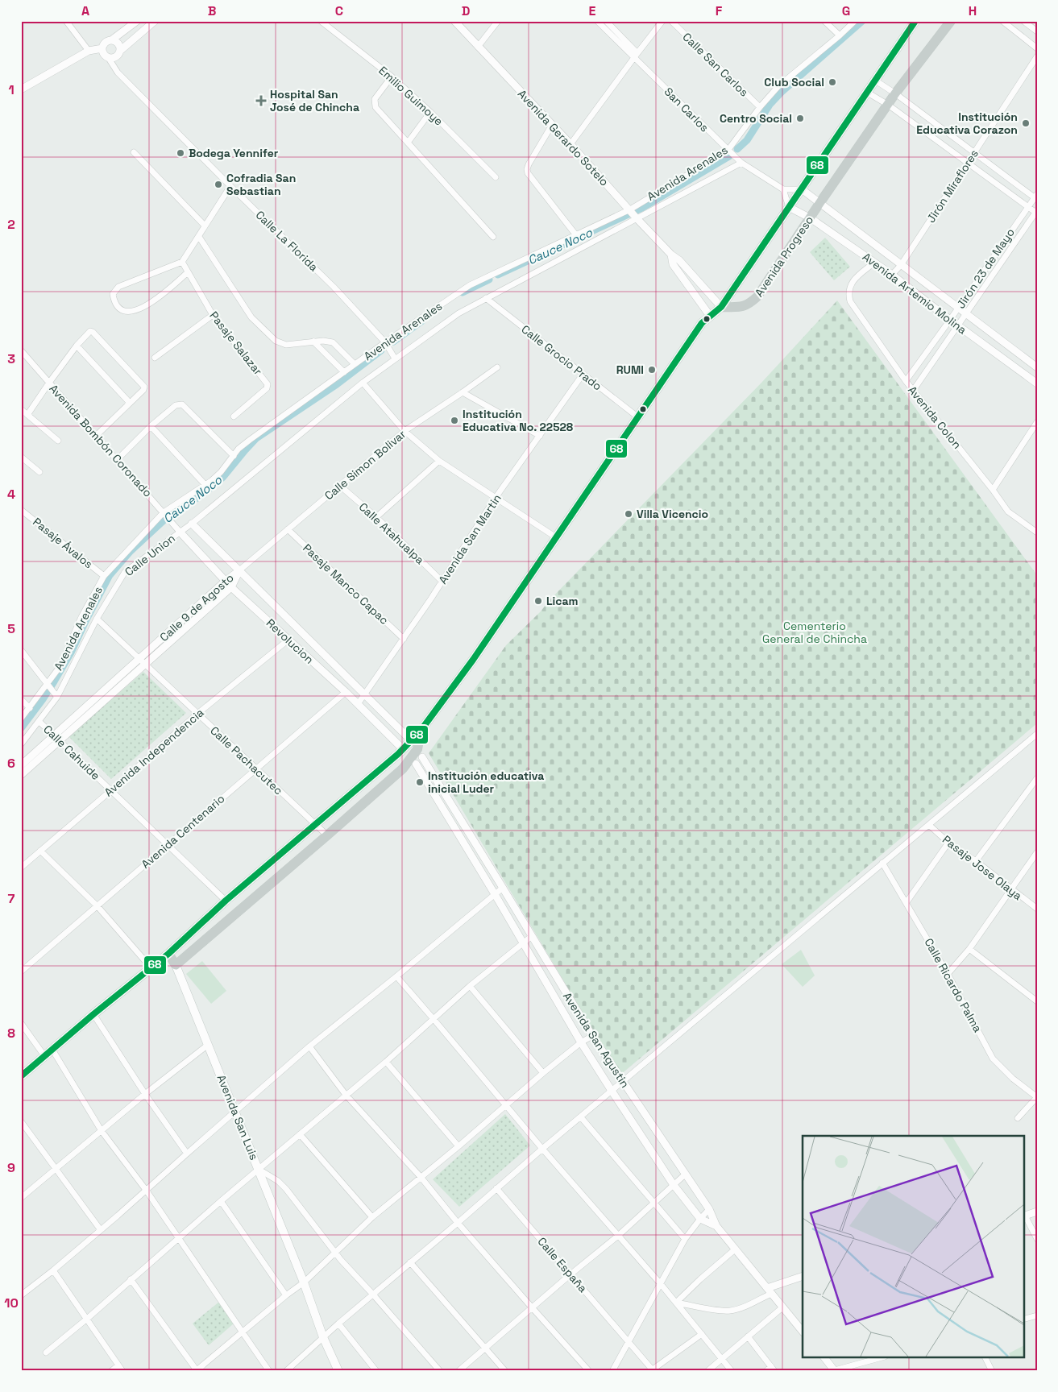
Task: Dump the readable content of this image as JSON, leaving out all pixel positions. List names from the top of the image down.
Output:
{
  "streets": {
    "highway": ["Avenida Progreso", "Avenida San Luis"],
    "street": [
      "Calle San Carlos",
      "Emilio Guimoye",
      "San Carlos",
      "Avenida Gerardo Sotelo",
      "Avenida Arenales",
      "Jirón Miraflores",
      "Calle La Florida",
      "Jirón 23 de Mayo",
      "Avenida Artemio Molina",
      "Pasaje Salazar",
      "Calle Grocio Prado",
      "Avenida Colon",
      "Avenida Bombón Coronado",
      "Calle Simon Bolivar",
      "Calle Atahualpa",
      "Avenida San Martin",
      "Pasaje Ávalos",
      "Calle Union",
      "Pasaje Manco Capac",
      "Calle 9 de Agosto",
      "Revolucion",
      "Calle Cahuide",
      "Avenida Independencia",
      "Calle Pachacutec",
      "Avenida Centenario",
      "Pasaje Jose Olaya",
      "Calle Ricardo Palma",
      "Avenida San Agustin",
      "Calle España"
    ]
  },
  "crossings": [
    ["Calle San Carlos", "Avenida Arenales"],
    ["San Carlos", "Avenida Arenales"],
    ["Avenida Gerardo Sotelo", "Avenida Arenales"],
    ["Avenida Gerardo Sotelo", "Avenida Progreso"],
    ["Avenida Arenales", "Calle La Florida"],
    ["Avenida Arenales", "Calle Grocio Prado"],
    ["Avenida Arenales", "Avenida Bombón Coronado"],
    ["Avenida Arenales", "Pasaje Ávalos"],
    ["Avenida Arenales", "Calle Union"],
    ["Avenida Arenales", "Revolucion"],
    ["Jirón Miraflores", "Avenida Artemio Molina"],
    ["Avenida Progreso", "Avenida Artemio Molina"],
    ["Jirón 23 de Mayo", "Avenida Artemio Molina"],
    ["Jirón 23 de Mayo", "Avenida Colon"],
    ["Avenida Artemio Molina", "Avenida Colon"],
    ["Calle Grocio Prado", "Avenida San Martin"],
    ["Avenida Bombón Coronado", "Calle Union"],
    ["Avenida Bombón Coronado", "Revolucion"],
    ["Calle Simon Bolivar", "Calle Atahualpa"],
    ["Calle Simon Bolivar", "Pasaje Manco Capac"],
    ["Calle Simon Bolivar", "Calle 9 de Agosto"],
    ["Calle Simon Bolivar", "Revolucion"],
    ["Calle Atahualpa", "Avenida San Martin"],
    ["Avenida San Martin", "Pasaje Manco Capac"],
    ["Avenida San Martin", "Revolucion"],
    ["Calle Union", "Revolucion"],
    ["Calle Union", "Calle Cahuide"],
    ["Calle Union", "Calle Pachacutec"],
    ["Calle 9 de Agosto", "Revolucion"],
    ["Calle 9 de Agosto", "Calle Cahuide"],
    ["Calle 9 de Agosto", "Calle Pachacutec"],
    ["Revolucion", "Avenida Independencia"],
    ["Revolucion", "Avenida Centenario"],
    ["Revolucion", "Avenida San Agustin"],
    ["Calle Cahuide", "Avenida Independencia"],
    ["Calle Cahuide", "Avenida Centenario"],
    ["Avenida Independencia", "Calle Pachacutec"],
    ["Calle Pachacutec", "Avenida Centenario"]
  ],
  "water": ["Cauce Noco"],
  "parks": ["Cementerio General de Chincha"],
  "places": {
    "other": [
      "Club Social",
      "Centro Social",
      "Institución Educativa Corazon",
      "Bodega Yennifer",
      "Cofradia San Sebastian",
      "RUMI",
      "Institución Educativa No. 22528",
      "Villa Vicencio",
      "Licam",
      "Institución educativa inicial Luder"
    ],
    "health": ["Hospital San José de Chincha"]
  },
  "lines": ["transit line 68"],
  "grid": {
    "columns": [
      "A",
      "B",
      "C",
      "D",
      "E",
      "F",
      "G",
      "H"
    ],
    "rows": [
      "1",
      "2",
      "3",
      "4",
      "5",
      "6",
      "7",
      "8",
      "9",
      "10"
    ]
  }
}
